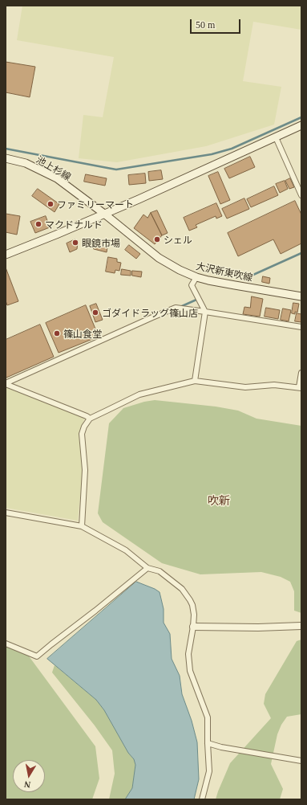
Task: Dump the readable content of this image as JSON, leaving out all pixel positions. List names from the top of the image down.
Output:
{
  "streets": {
    "main road": ["池上杉線", "大沢新東吹線"]
  },
  "crossings": [
    ["池上杉線", "大沢新東吹線"]
  ],
  "districts": ["吹新"],
  "places": [
    "ファミリーマート",
    "マクドナルド",
    "シェル",
    "眼鏡市場",
    "ゴダイドラッグ篠山店",
    "篠山食堂"
  ],
  "scale_bar": "50 m",
  "north": "bottom"
}
